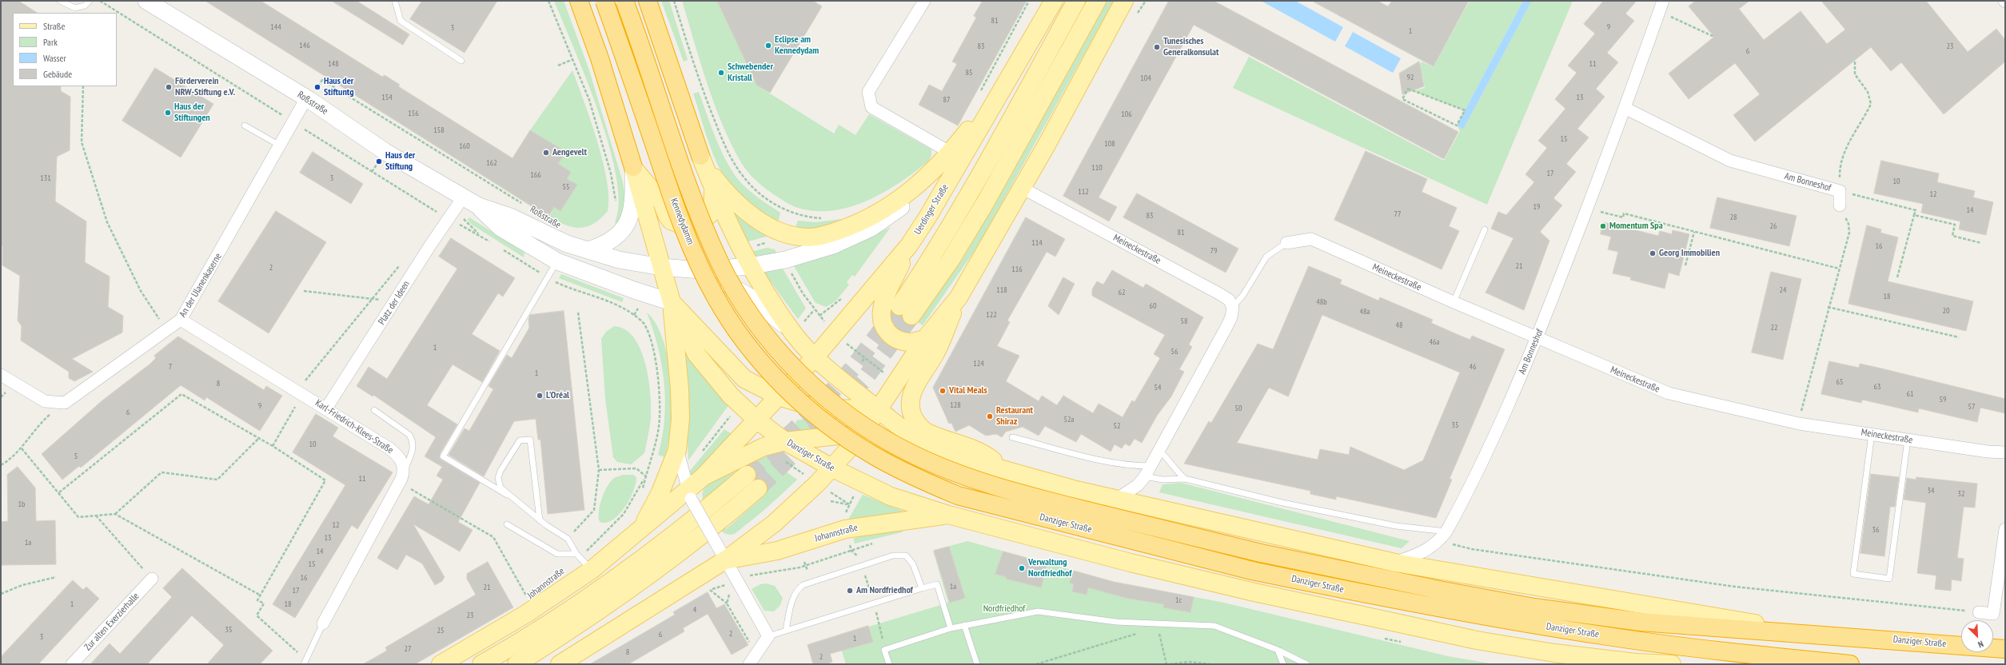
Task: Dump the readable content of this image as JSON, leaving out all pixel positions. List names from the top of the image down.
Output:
{
  "streets": {
    "highway": ["Kennedydamm", "Danziger Straße"],
    "main road": ["Uerdinger Straße", "Johannstraße"],
    "street": [
      "Roßstraße",
      "Am Bonneshof",
      "Meineckestraße",
      "An der Ulanenkaserne",
      "Platz der Ideen",
      "Karl-Friedrich-Klees-Straße",
      "Zur alten Exerzierhalle"
    ]
  },
  "crossings": [
    ["Roßstraße", "Uerdinger Straße"],
    ["Roßstraße", "An der Ulanenkaserne"],
    ["Roßstraße", "Platz der Ideen"],
    ["Roßstraße", "Johannstraße"],
    ["Am Bonneshof", "Meineckestraße"],
    ["Am Bonneshof", "Danziger Straße"],
    ["Uerdinger Straße", "Johannstraße"],
    ["Kennedydamm", "Danziger Straße"],
    ["An der Ulanenkaserne", "Karl-Friedrich-Klees-Straße"],
    ["Platz der Ideen", "Karl-Friedrich-Klees-Straße"],
    ["Danziger Straße", "Johannstraße"]
  ],
  "parks": ["Nordfriedhof"],
  "places": [
    "Eclipse am Kennedydam",
    "Tunesisches Generalkonsulat",
    "Schwebender Kristall",
    "Förderverein NRW-Stiftung e.V.",
    "Haus der Stiftuntg",
    "Haus der Stiftungen",
    "Aengevelt",
    "Haus der Stiftung",
    "Momentum Spa",
    "Georg Immobilien",
    "Vital Meals",
    "L'Oréal",
    "Restaurant Shiraz",
    "Verwaltung Nordfriedhof",
    "Am Nordfriedhof"
  ],
  "house_numbers": [
    "81",
    "144",
    "9",
    "3",
    "1",
    "146",
    "83",
    "23",
    "6",
    "148",
    "11",
    "85",
    "92",
    "104",
    "154",
    "13",
    "87",
    "156",
    "106",
    "158",
    "15",
    "108",
    "160",
    "162",
    "110",
    "17",
    "166",
    "131",
    "3",
    "10",
    "55",
    "112",
    "12",
    "19",
    "14",
    "77",
    "83",
    "28",
    "26",
    "81",
    "114",
    "16",
    "79",
    "21",
    "2",
    "116",
    "118",
    "24",
    "62",
    "18",
    "48b",
    "60",
    "20",
    "48a",
    "122",
    "58",
    "48",
    "22",
    "46a",
    "1",
    "56",
    "124",
    "7",
    "46",
    "1",
    "65",
    "8",
    "63",
    "54",
    "61",
    "59",
    "128",
    "9",
    "57",
    "50",
    "6",
    "52a",
    "35",
    "52",
    "10",
    "5",
    "11",
    "34",
    "32",
    "1b",
    "12",
    "36",
    "13",
    "1a",
    "14",
    "15",
    "16",
    "1a",
    "21",
    "17",
    "1c",
    "1",
    "18",
    "4",
    "23",
    "35",
    "25",
    "2",
    "6",
    "3",
    "1",
    "27",
    "8",
    "2"
  ],
  "legend": [
    "Straße",
    "Park",
    "Wasser",
    "Gebäude"
  ],
  "north": "bottom right"
}
